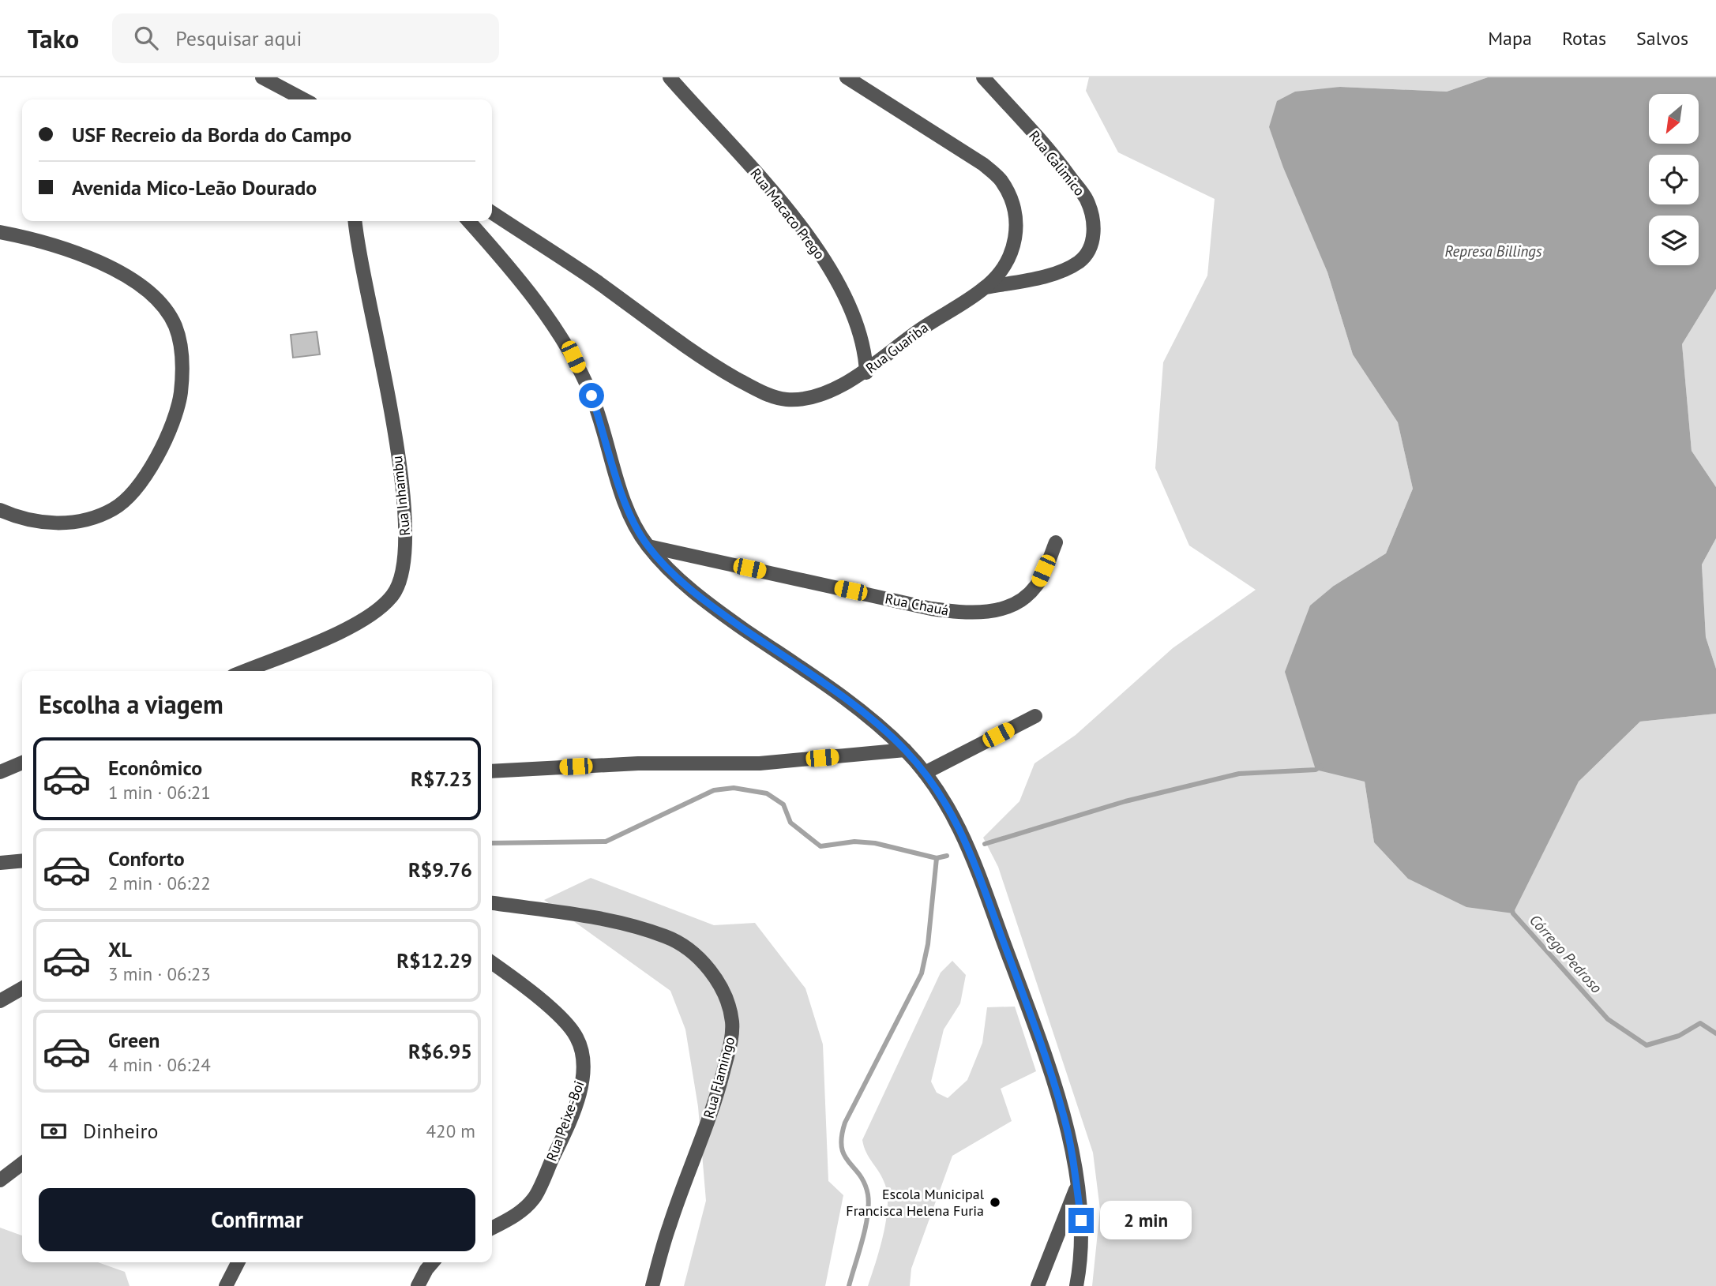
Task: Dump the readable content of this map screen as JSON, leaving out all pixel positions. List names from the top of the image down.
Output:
{
  "streets": {
    "street": [
      "Rua Calimico",
      "Rua Macaco Prego",
      "Rua Guariba",
      "Rua Inhambu",
      "Rua Chauá",
      "Rua Flamingo",
      "Rua Peixe-Boi"
    ]
  },
  "crossings": [
    ["Rua Calimico", "Rua Guariba"],
    ["Rua Macaco Prego", "Rua Guariba"]
  ],
  "water": ["Represa Billings", "Córrego Pedroso"],
  "places": ["Escola Municipal Francisca Helena Furia"],
  "north": "bottom left",
  "page": {
    "header": "Tako",
    "search": "Pesquisar aqui",
    "nav": ["Mapa", "Rotas", "Salvos"],
    "banner": ["USF Recreio da Borda do Campo", "Avenida Mico-Leão Dourado"],
    "heading": "Escolha a viagem",
    "list": [
      {
        "name": "Econômico",
        "note": "1 min · 06:21",
        "value": "R$7.23"
      },
      {
        "name": "Conforto",
        "note": "2 min · 06:22",
        "value": "R$9.76"
      },
      {
        "name": "XL",
        "note": "3 min · 06:23",
        "value": "R$12.29"
      },
      {
        "name": "Green",
        "note": "4 min · 06:24",
        "value": "R$6.95"
      }
    ],
    "pay": ["Dinheiro", "420 m"],
    "buttons": "Confirmar",
    "bubble": "2 min"
  }
}
